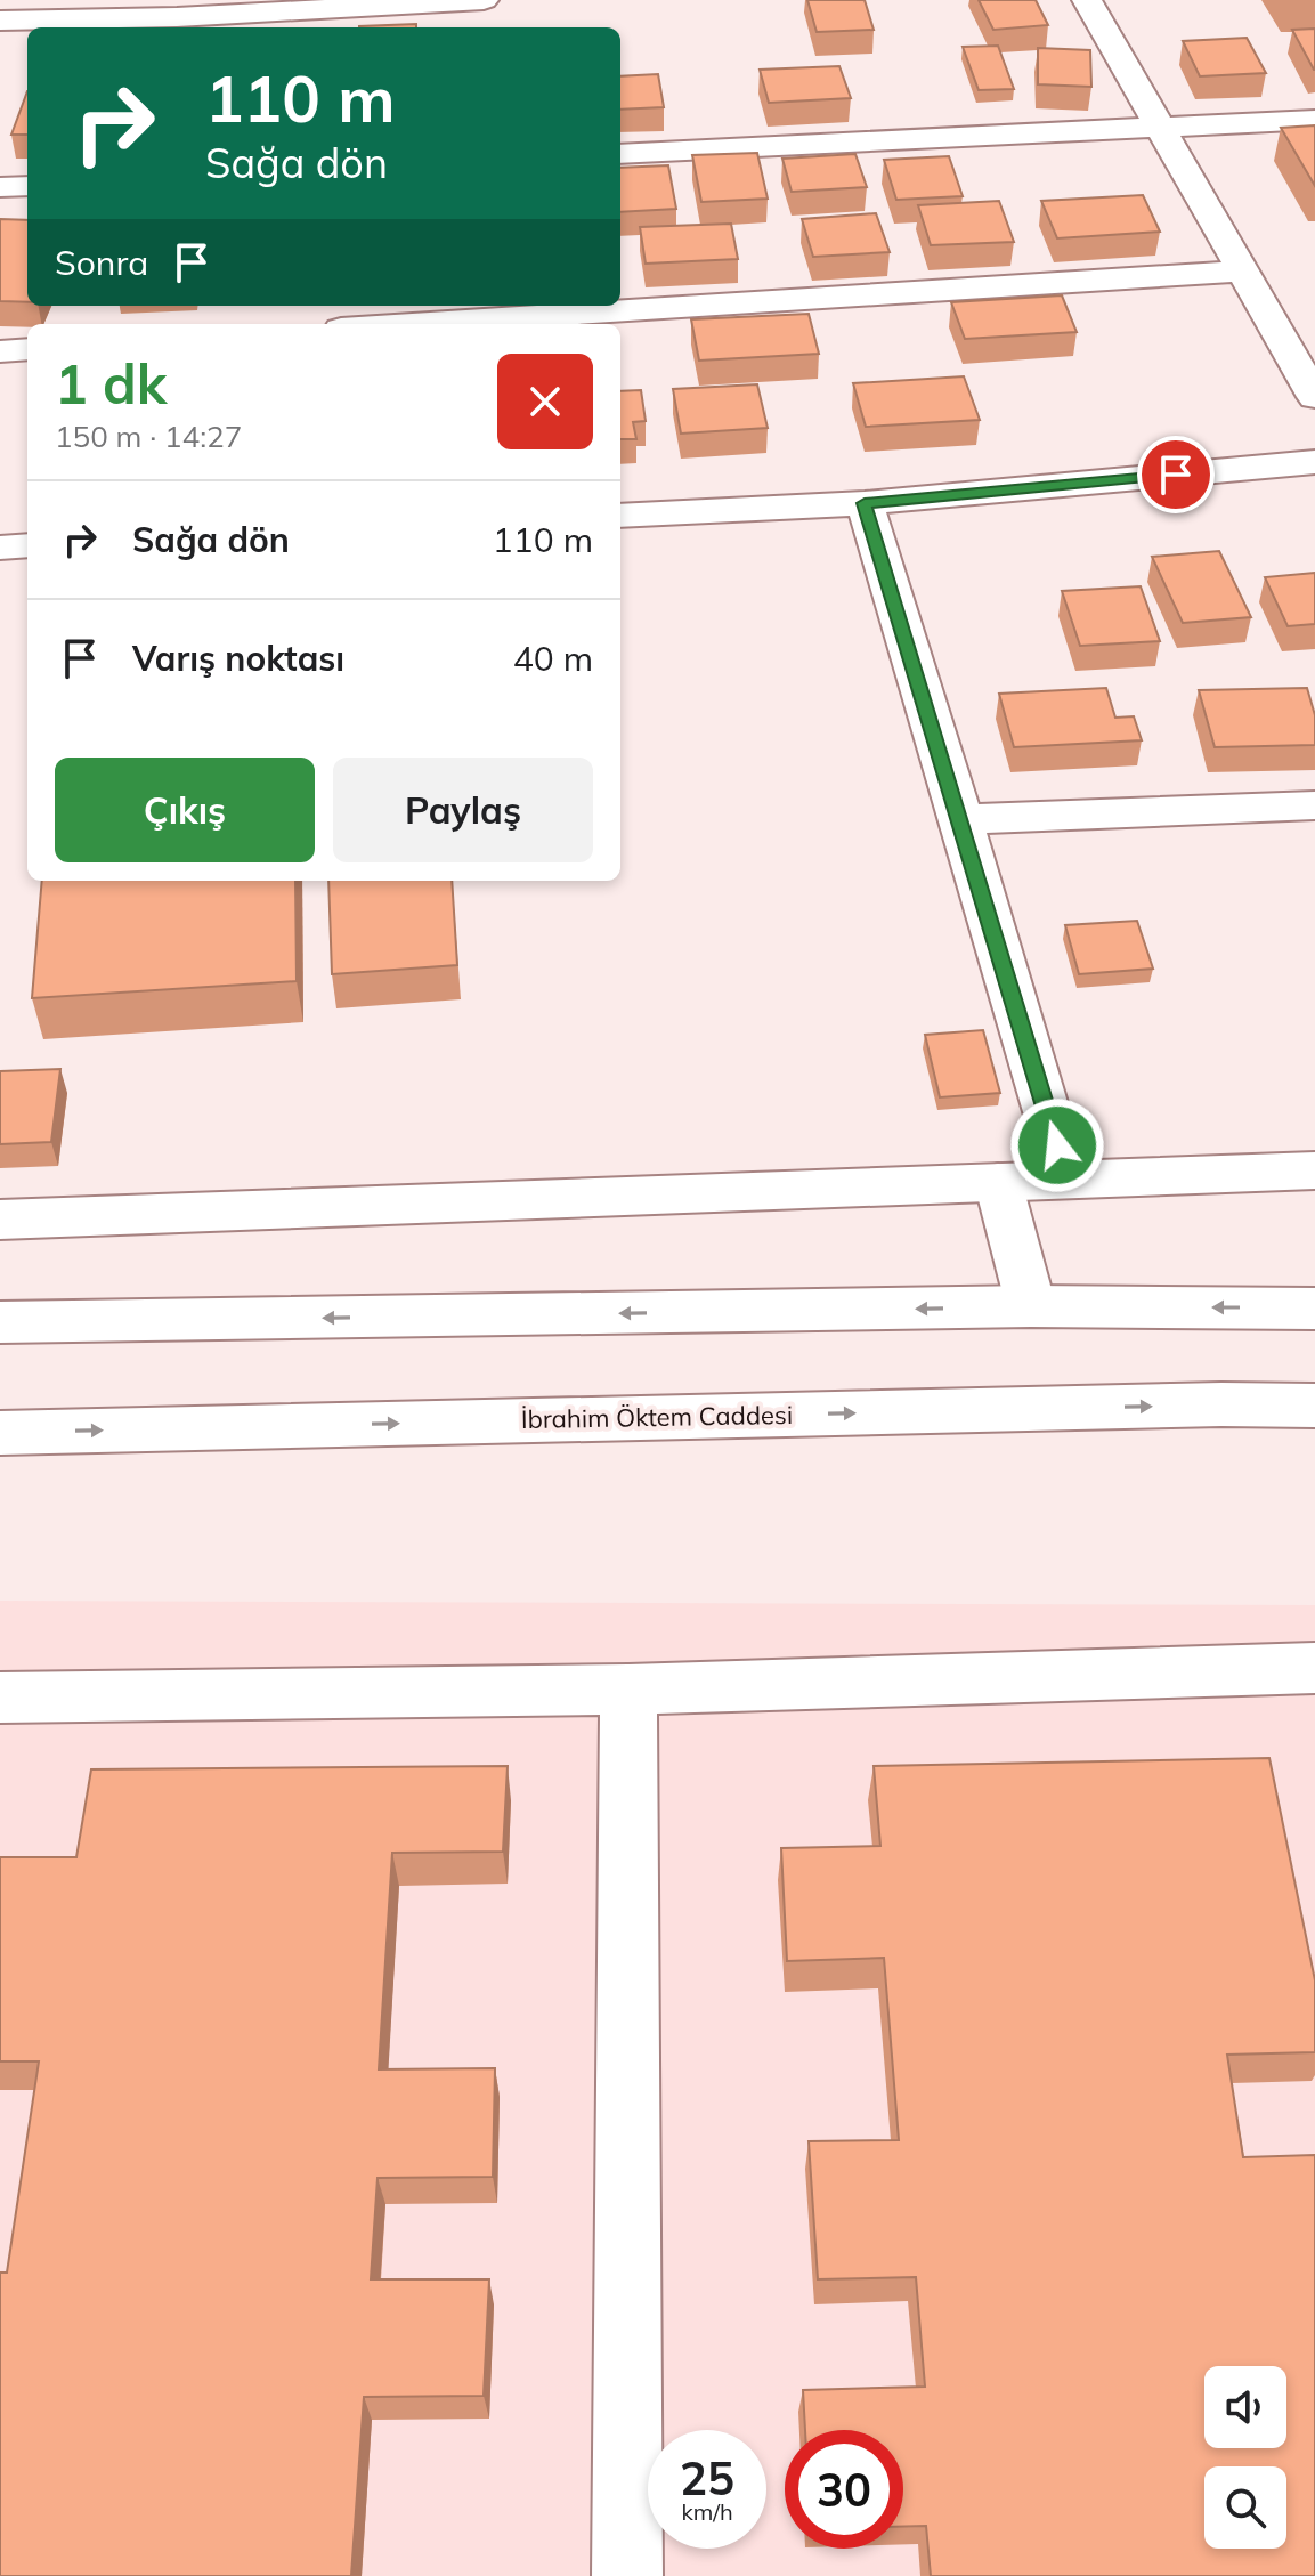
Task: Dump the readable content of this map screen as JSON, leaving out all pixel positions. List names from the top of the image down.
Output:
{
  "streets": {
    "street": ["İbrahim Öktem Caddesi"]
  },
  "page": {
    "turn": ["110 m", "Sağa dön"],
    "then": "Sonra",
    "heading": ["1 dk", "150 m · 14:27"],
    "list": [
      {
        "name": "Sağa dön",
        "value": "110 m"
      },
      {
        "name": "Varış noktası",
        "value": "40 m"
      }
    ],
    "buttons": ["Çıkış", "Paylaş"],
    "speed": "25 km/h",
    "limit": "30"
  }
}
